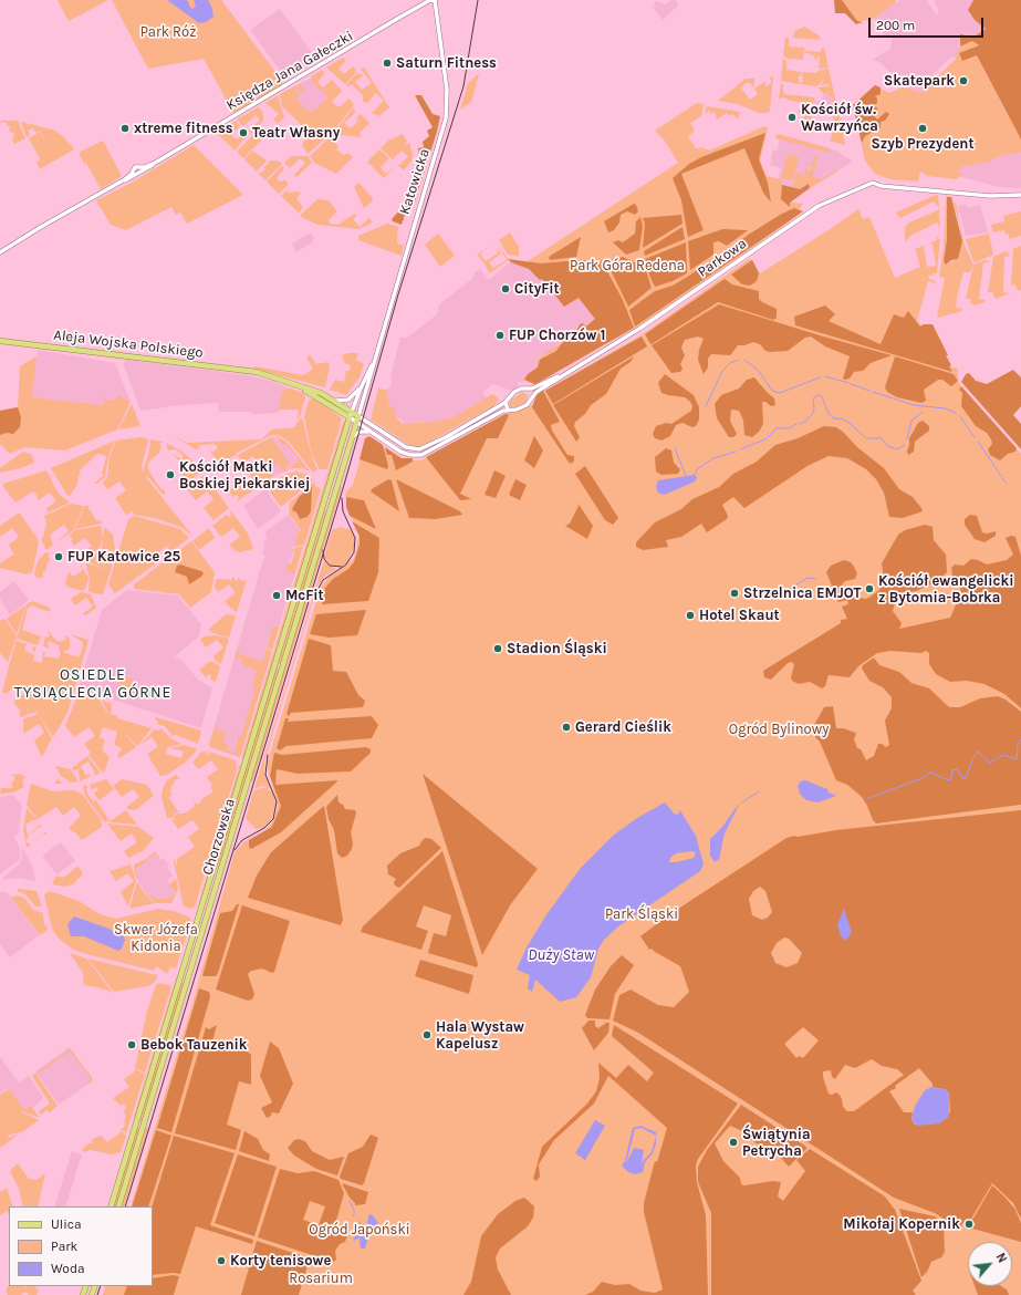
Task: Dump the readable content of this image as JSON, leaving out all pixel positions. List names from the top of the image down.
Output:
{
  "streets": {
    "main road": ["Katowicka", "Aleja Wojska Polskiego", "Chorzowska"],
    "street": ["Księdza Jana Gałeczki", "Parkowa"]
  },
  "crossings": [
    ["Księdza Jana Gałeczki", "Katowicka"],
    ["Katowicka", "Aleja Wojska Polskiego"],
    ["Katowicka", "Chorzowska"]
  ],
  "districts": ["OSIEDLE TYSIĄCLECIA GÓRNE"],
  "water": ["Duży Staw"],
  "parks": [
    "Park Róż",
    "Park Góra Redena",
    "Ogród Bylinowy",
    "Park Śląski",
    "Skwer Józefa Kidonia",
    "Ogród Japoński",
    "Rosarium"
  ],
  "places": [
    "Saturn Fitness",
    "Skatepark",
    "Kościół św. Wawrzyńca",
    "xtreme fitness",
    "Szyb Prezydent",
    "Teatr Własny",
    "CityFit",
    "FUP Chorzów 1",
    "Kościół Matki Boskiej Piekarskiej",
    "FUP Katowice 25",
    "Kościół ewangelicki z Bytomia-Bobrka",
    "Strzelnica EMJOT",
    "McFit",
    "Hotel Skaut",
    "Stadion Śląski",
    "Gerard Cieślik",
    "Hala Wystaw Kapelusz",
    "Bebok Tauzenik",
    "Świątynia Petrycha",
    "Mikołaj Kopernik",
    "Korty tenisowe"
  ],
  "legend": ["Ulica", "Park", "Woda"],
  "scale_bar": "200 m",
  "north": "top right"
}
